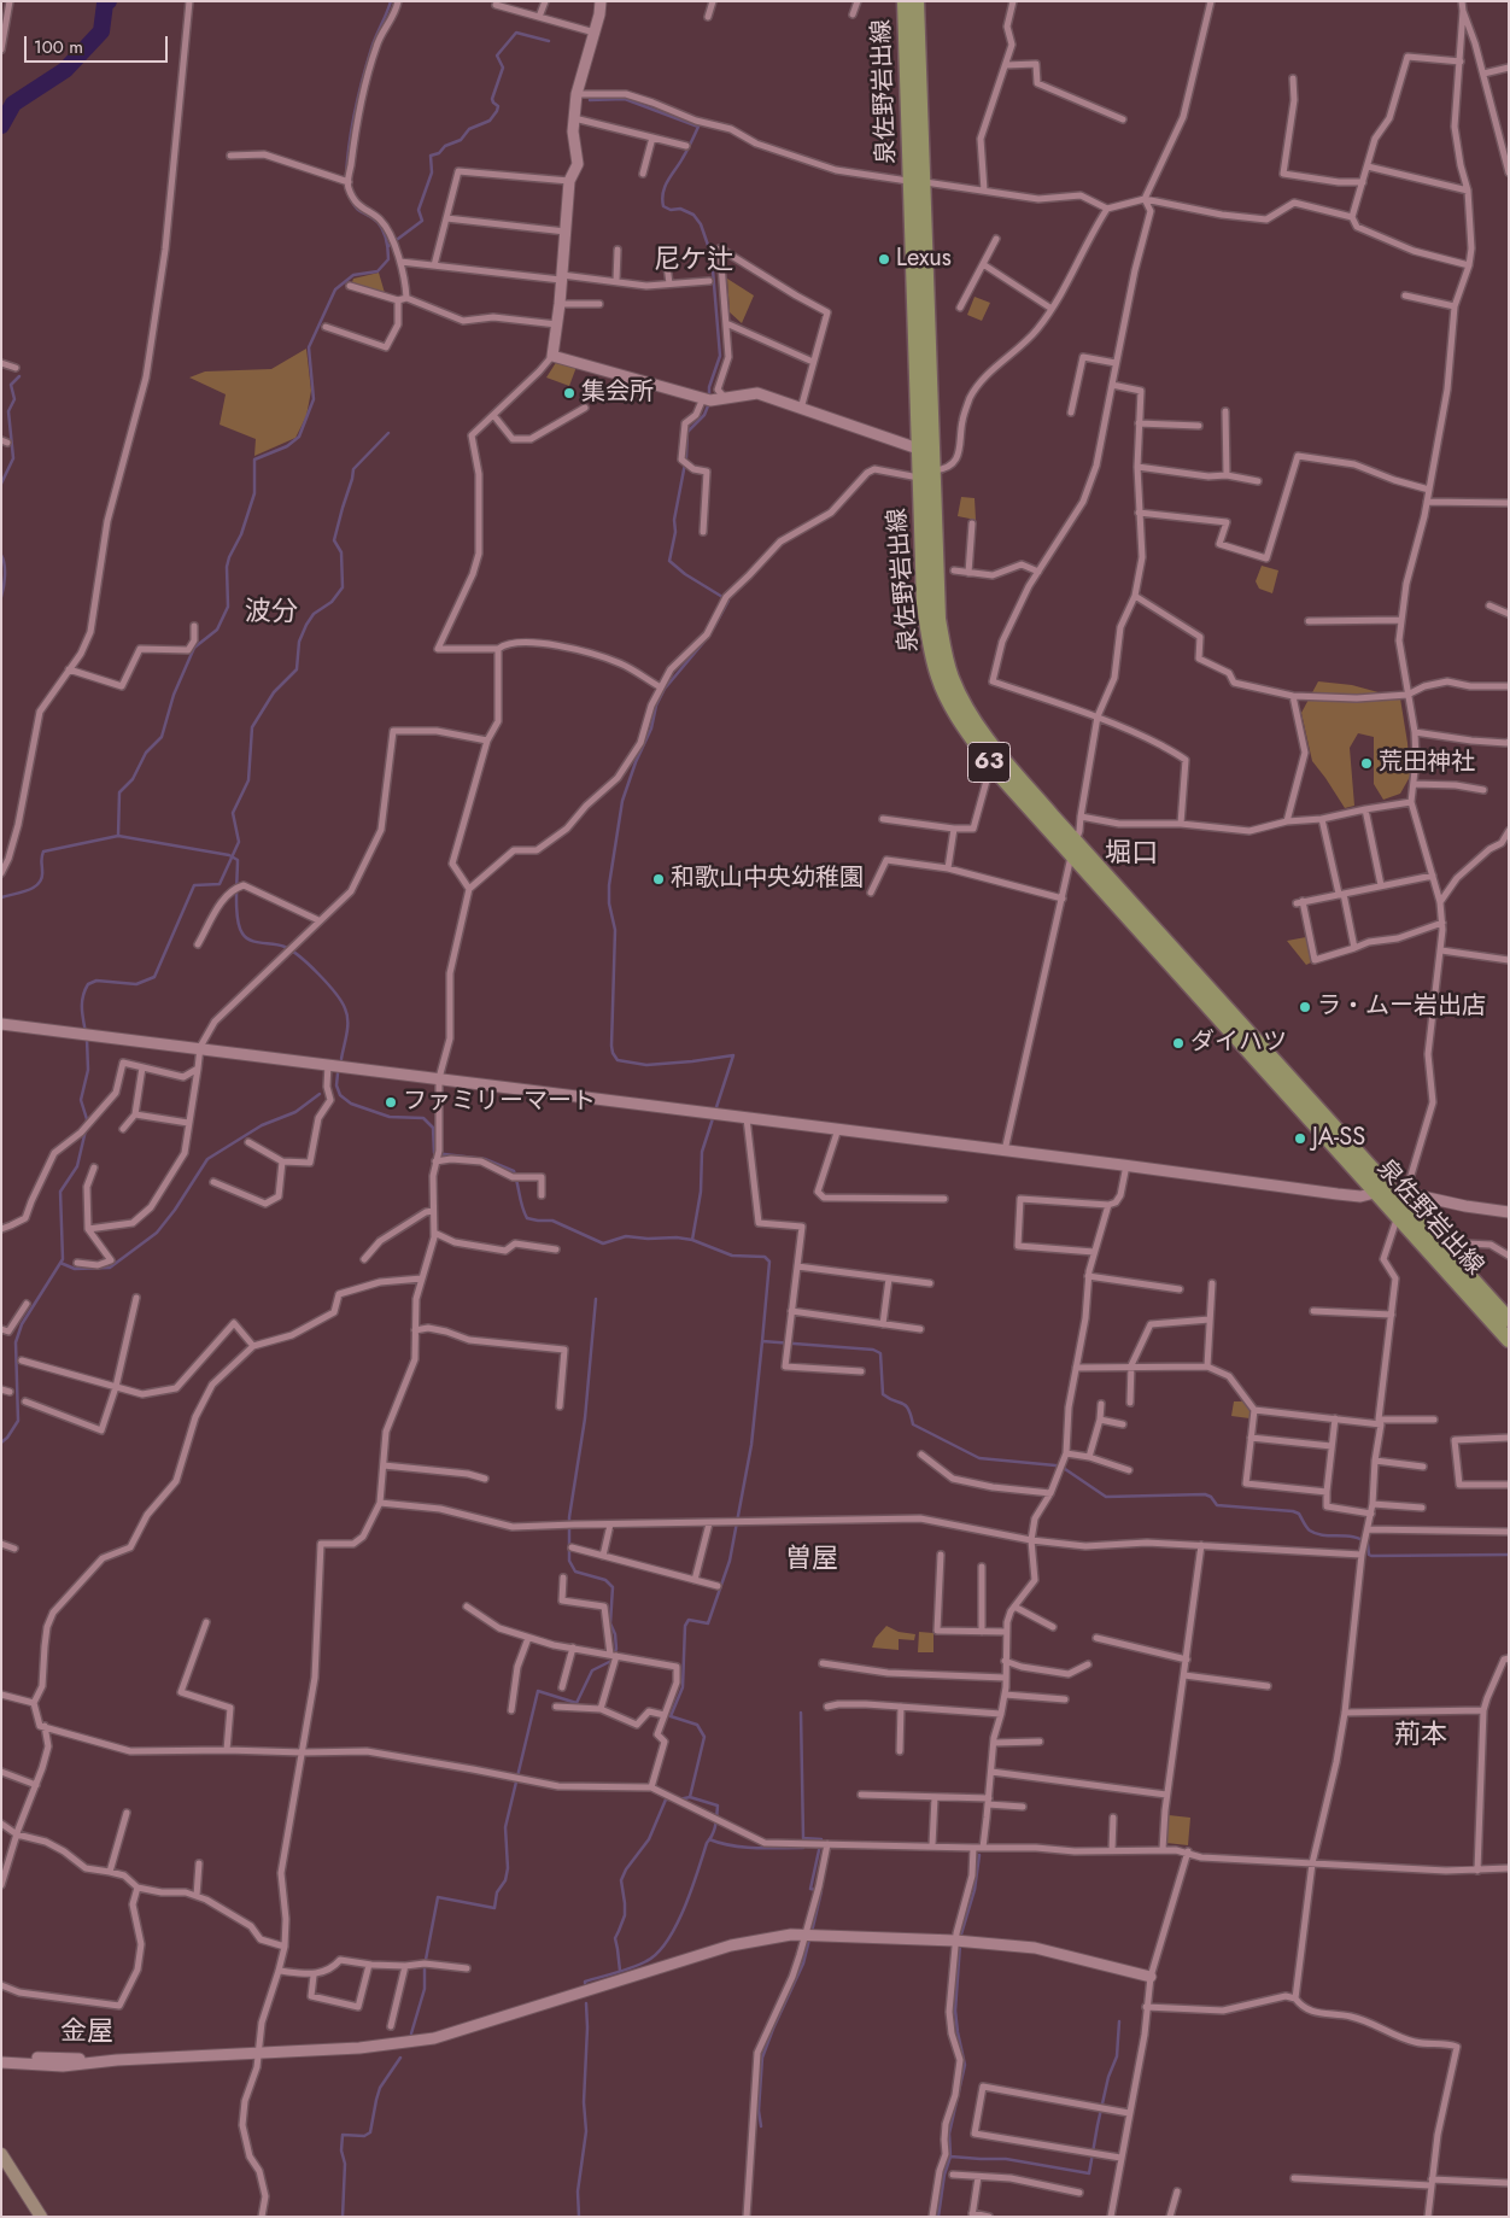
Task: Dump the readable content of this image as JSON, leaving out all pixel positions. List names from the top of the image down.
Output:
{
  "streets": {
    "main road": ["泉佐野岩出線", "63"]
  },
  "districts": [
    "尼ケ辻",
    "波分",
    "堀口",
    "曽屋",
    "荊本",
    "金屋"
  ],
  "places": [
    "Lexus",
    "集会所",
    "荒田神社",
    "和歌山中央幼稚園",
    "ラ・ムー岩出店",
    "ダイハツ",
    "ファミリーマート",
    "JA-SS"
  ],
  "scale_bar": "100 m"
}
